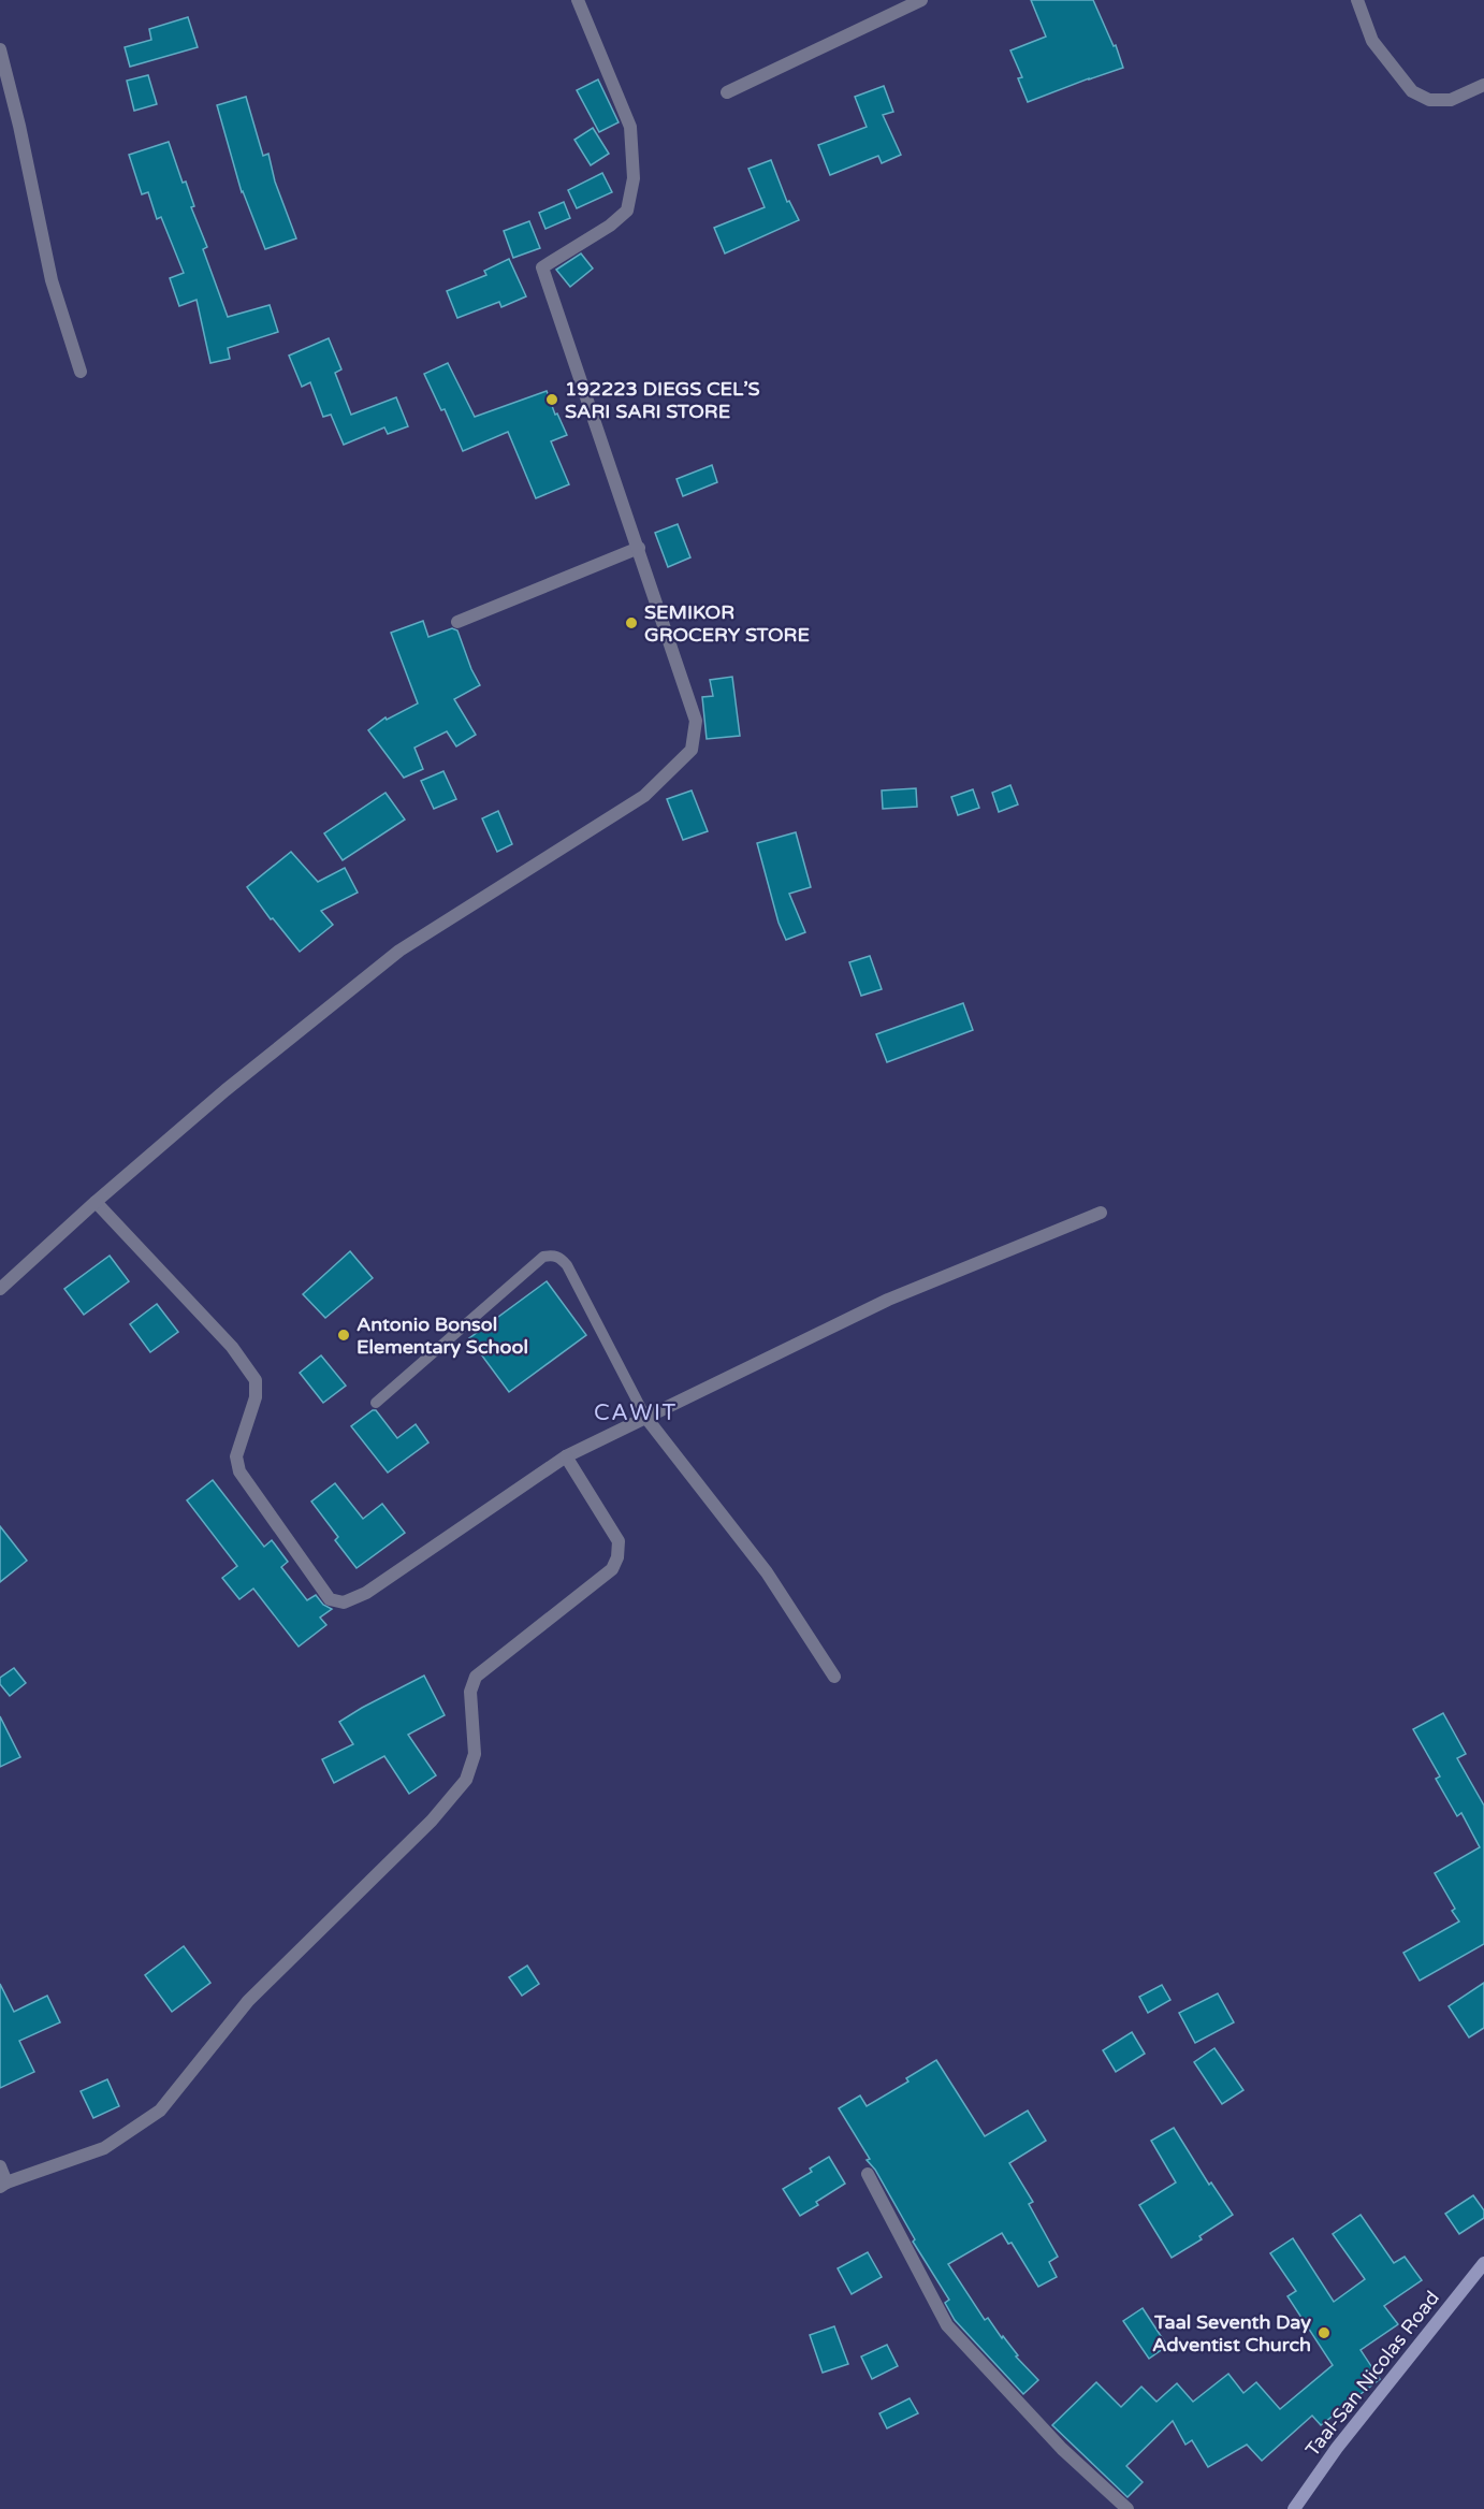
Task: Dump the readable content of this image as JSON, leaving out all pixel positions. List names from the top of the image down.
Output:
{
  "streets": {
    "main road": ["Taal-San Nicolas Road"]
  },
  "districts": ["CAWIT"],
  "places": [
    "192223 DIEGS CEL’S SARI SARI STORE",
    "SEMIKOR GROCERY STORE",
    "Antonio Bonsol Elementary School",
    "Taal Seventh Day Adventist Church"
  ]
}
